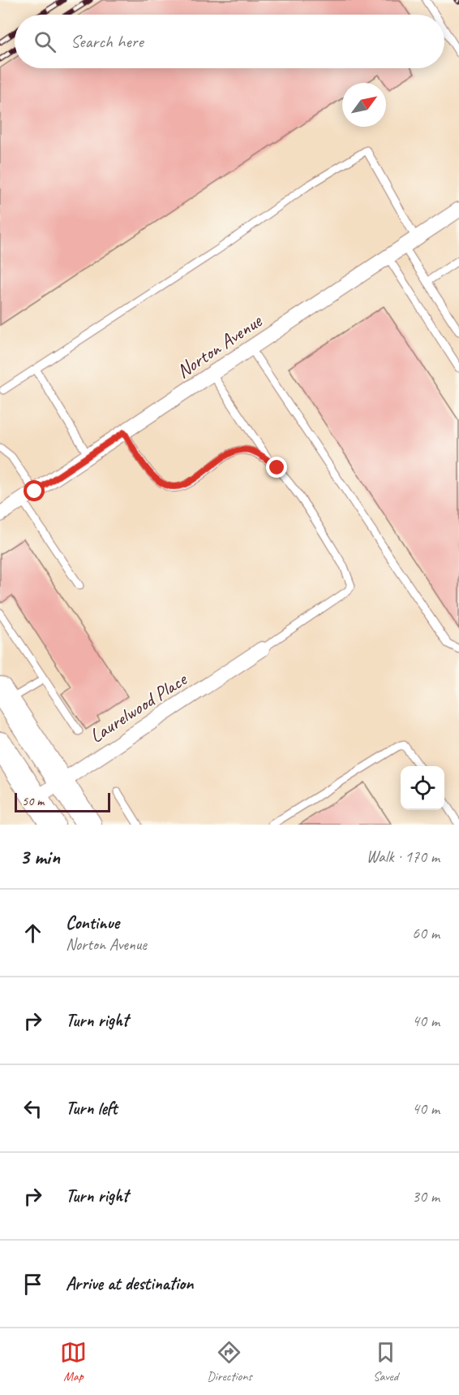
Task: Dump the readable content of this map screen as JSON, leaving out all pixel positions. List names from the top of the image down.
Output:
{
  "streets": {
    "street": ["Norton Avenue", "Laurelwood Place"]
  },
  "scale_bar": "50 m",
  "north": "top right",
  "page": {
    "search": "Search here",
    "scale": "50 m",
    "heading": ["3 min", "Walk · 170 m"],
    "list": [
      ["Continue", "Norton Avenue", "60 m"],
      ["Turn right", "40 m"],
      ["Turn left", "40 m"],
      ["Turn right", "30 m"],
      "Arrive at destination"
    ],
    "nav": ["Map", "Directions", "Saved"]
  }
}
